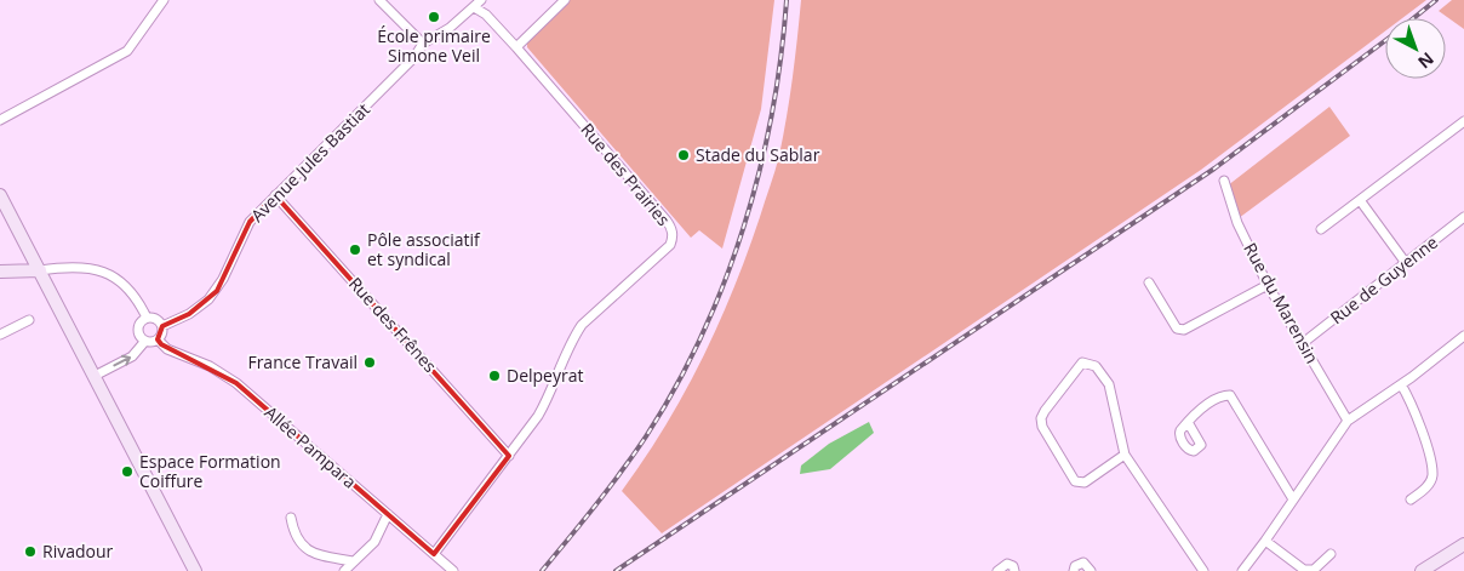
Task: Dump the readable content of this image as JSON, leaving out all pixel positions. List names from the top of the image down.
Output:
{
  "streets": {
    "street": [
      "Avenue Jules Bastiat",
      "Rue des Prairies",
      "Rue de Guyenne",
      "Rue du Marensin",
      "Rue des Frênes",
      "Allée Pampara"
    ]
  },
  "crossings": [
    ["Avenue Jules Bastiat", "Rue des Frênes"],
    ["Avenue Jules Bastiat", "Allée Pampara"],
    ["Rue des Prairies", "Rue des Frênes"],
    ["Rue des Prairies", "Allée Pampara"],
    ["Rue de Guyenne", "Rue du Marensin"]
  ],
  "places": [
    "École primaire Simone Veil",
    "Stade du Sablar",
    "Pôle associatif et syndical",
    "France Travail",
    "Delpeyrat",
    "Espace Formation Coiffure",
    "Rivadour"
  ],
  "north": "bottom right"
}
